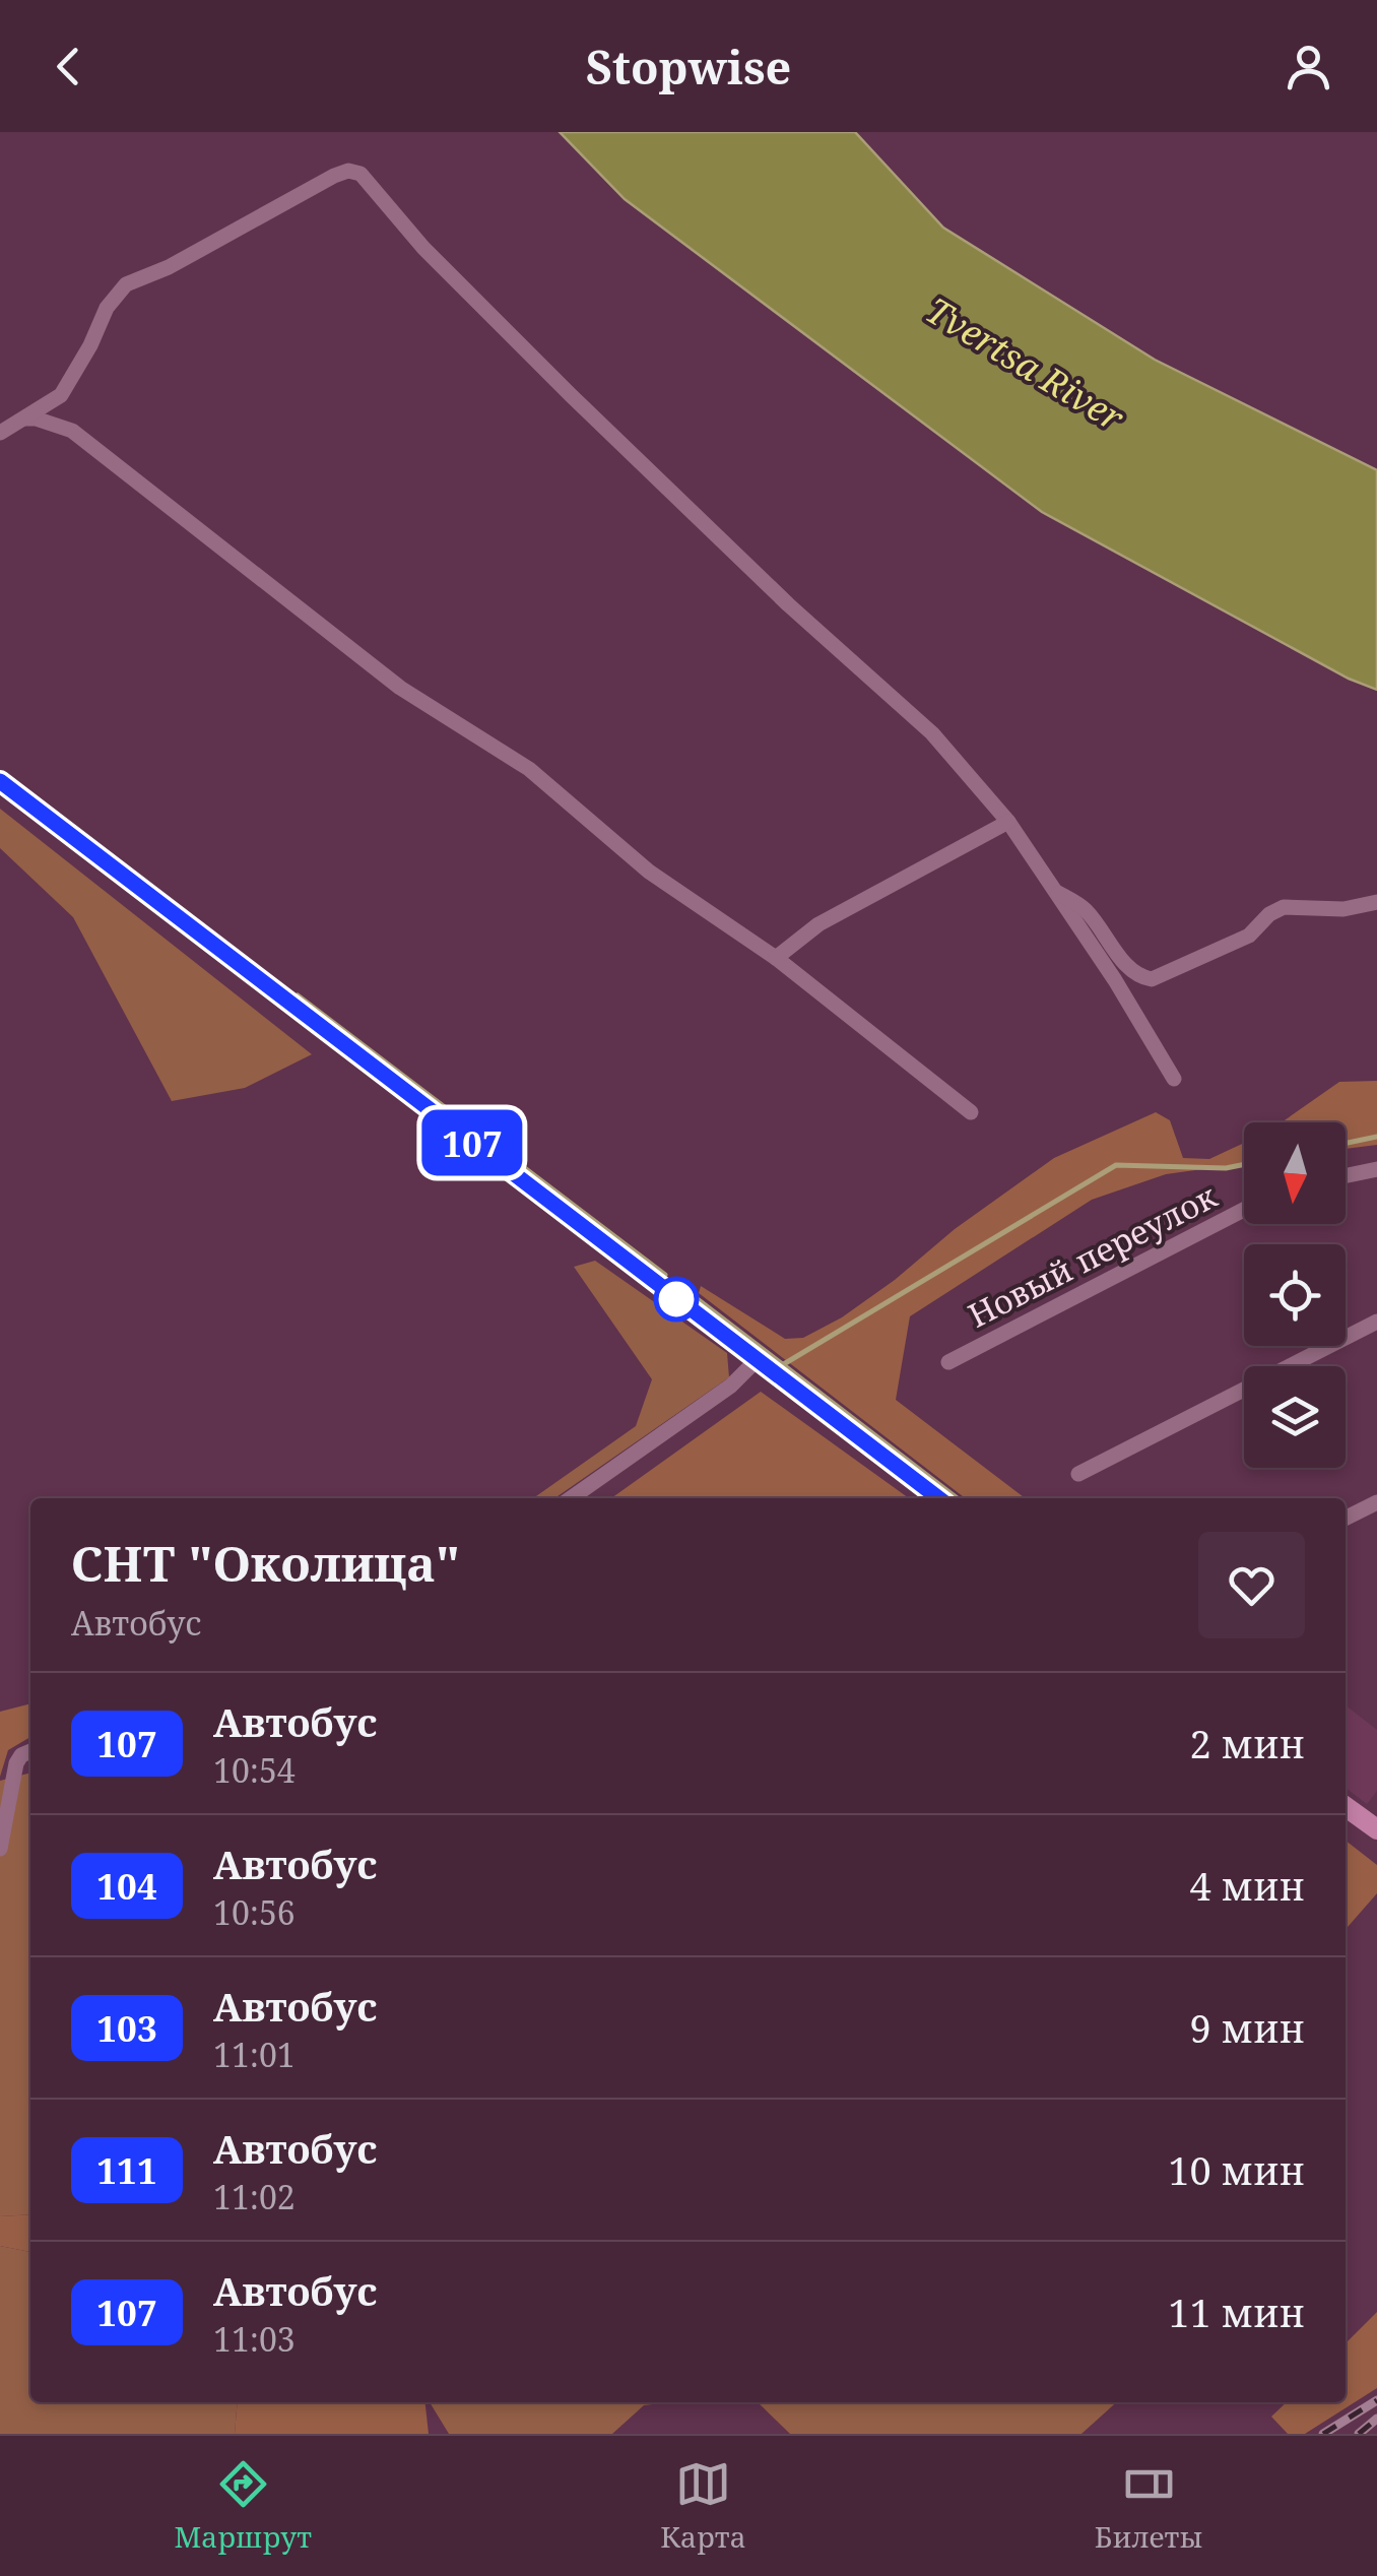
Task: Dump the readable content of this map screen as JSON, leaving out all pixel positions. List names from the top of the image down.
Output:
{
  "streets": {
    "street": ["Новый переулок"]
  },
  "water": ["Tvertsa River"],
  "lines": ["bus line 107"],
  "north": "bottom",
  "page": {
    "header": "Stopwise",
    "on_map": "107",
    "heading": ["СНТ \"Околица\"", "Автобус"],
    "list": [
      {
        "mark": "107",
        "name": "Автобус",
        "note": "10:54",
        "value": "2 мин"
      },
      {
        "mark": "104",
        "name": "Автобус",
        "note": "10:56",
        "value": "4 мин"
      },
      {
        "mark": "103",
        "name": "Автобус",
        "note": "11:01",
        "value": "9 мин"
      },
      {
        "mark": "111",
        "name": "Автобус",
        "note": "11:02",
        "value": "10 мин"
      },
      {
        "mark": "107",
        "name": "Автобус",
        "note": "11:03",
        "value": "11 мин"
      }
    ],
    "tabs": ["Маршрут", "Карта", "Билеты"]
  }
}
